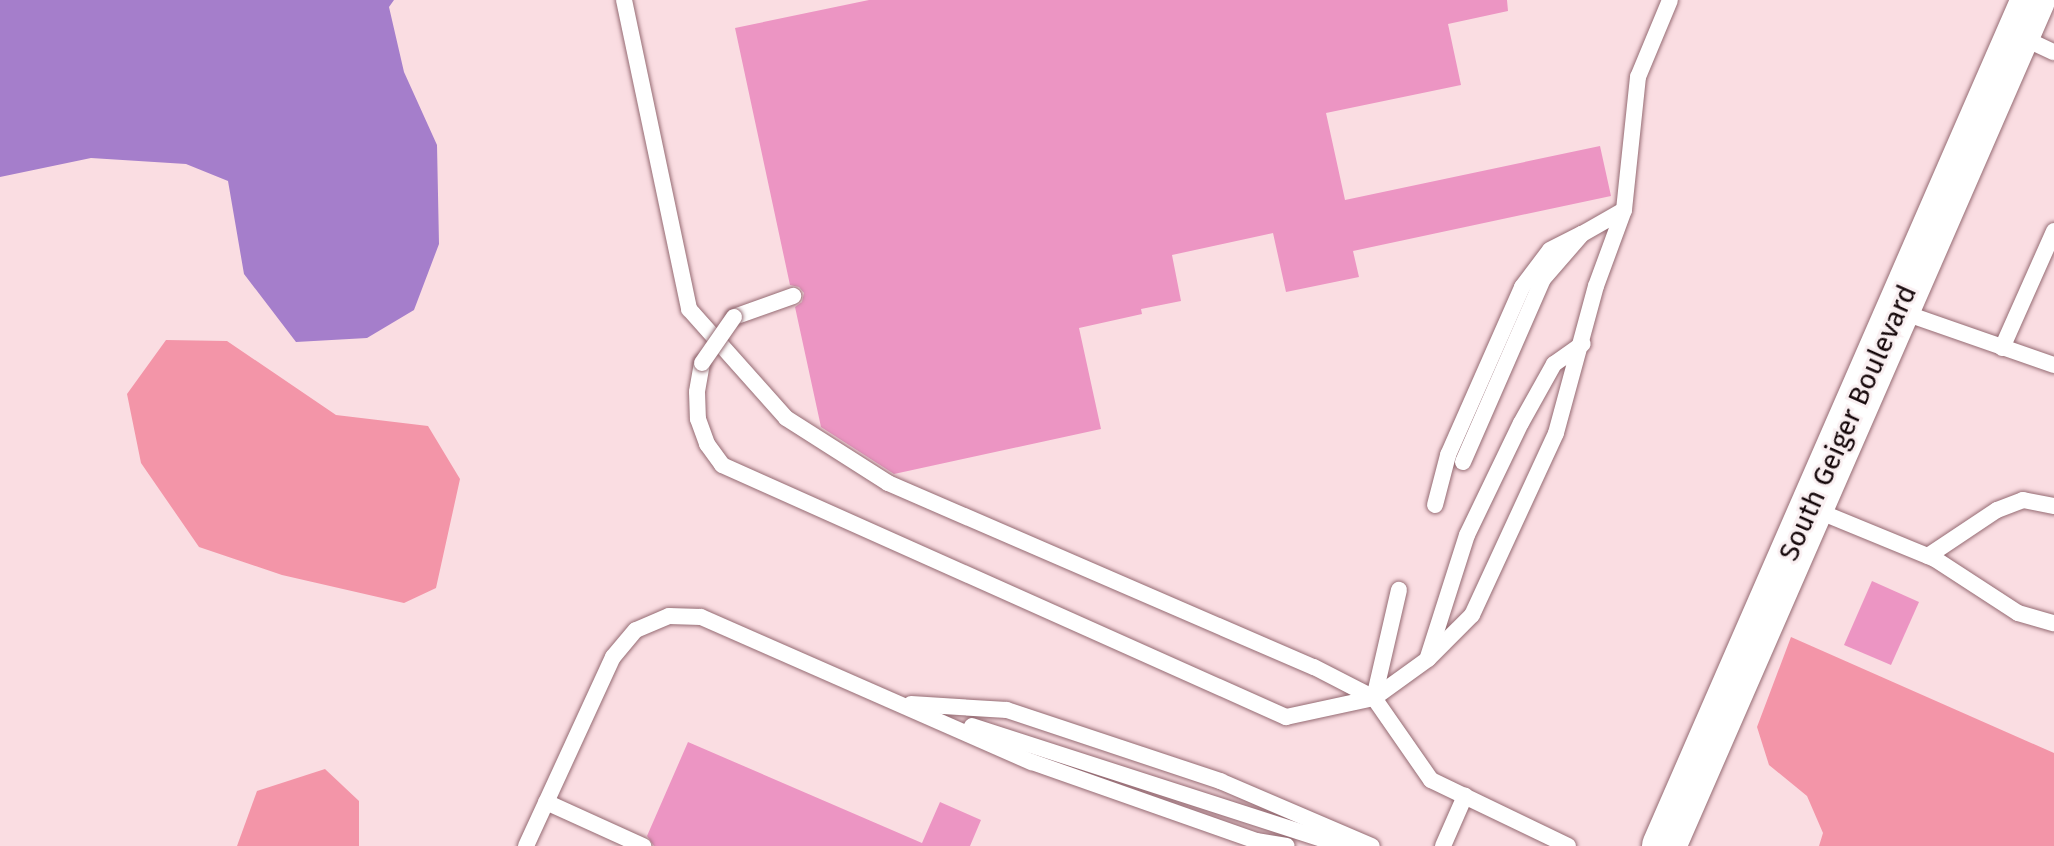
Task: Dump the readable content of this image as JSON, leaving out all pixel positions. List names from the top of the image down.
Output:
{
  "streets": {
    "street": ["South Geiger Boulevard"]
  }
}
